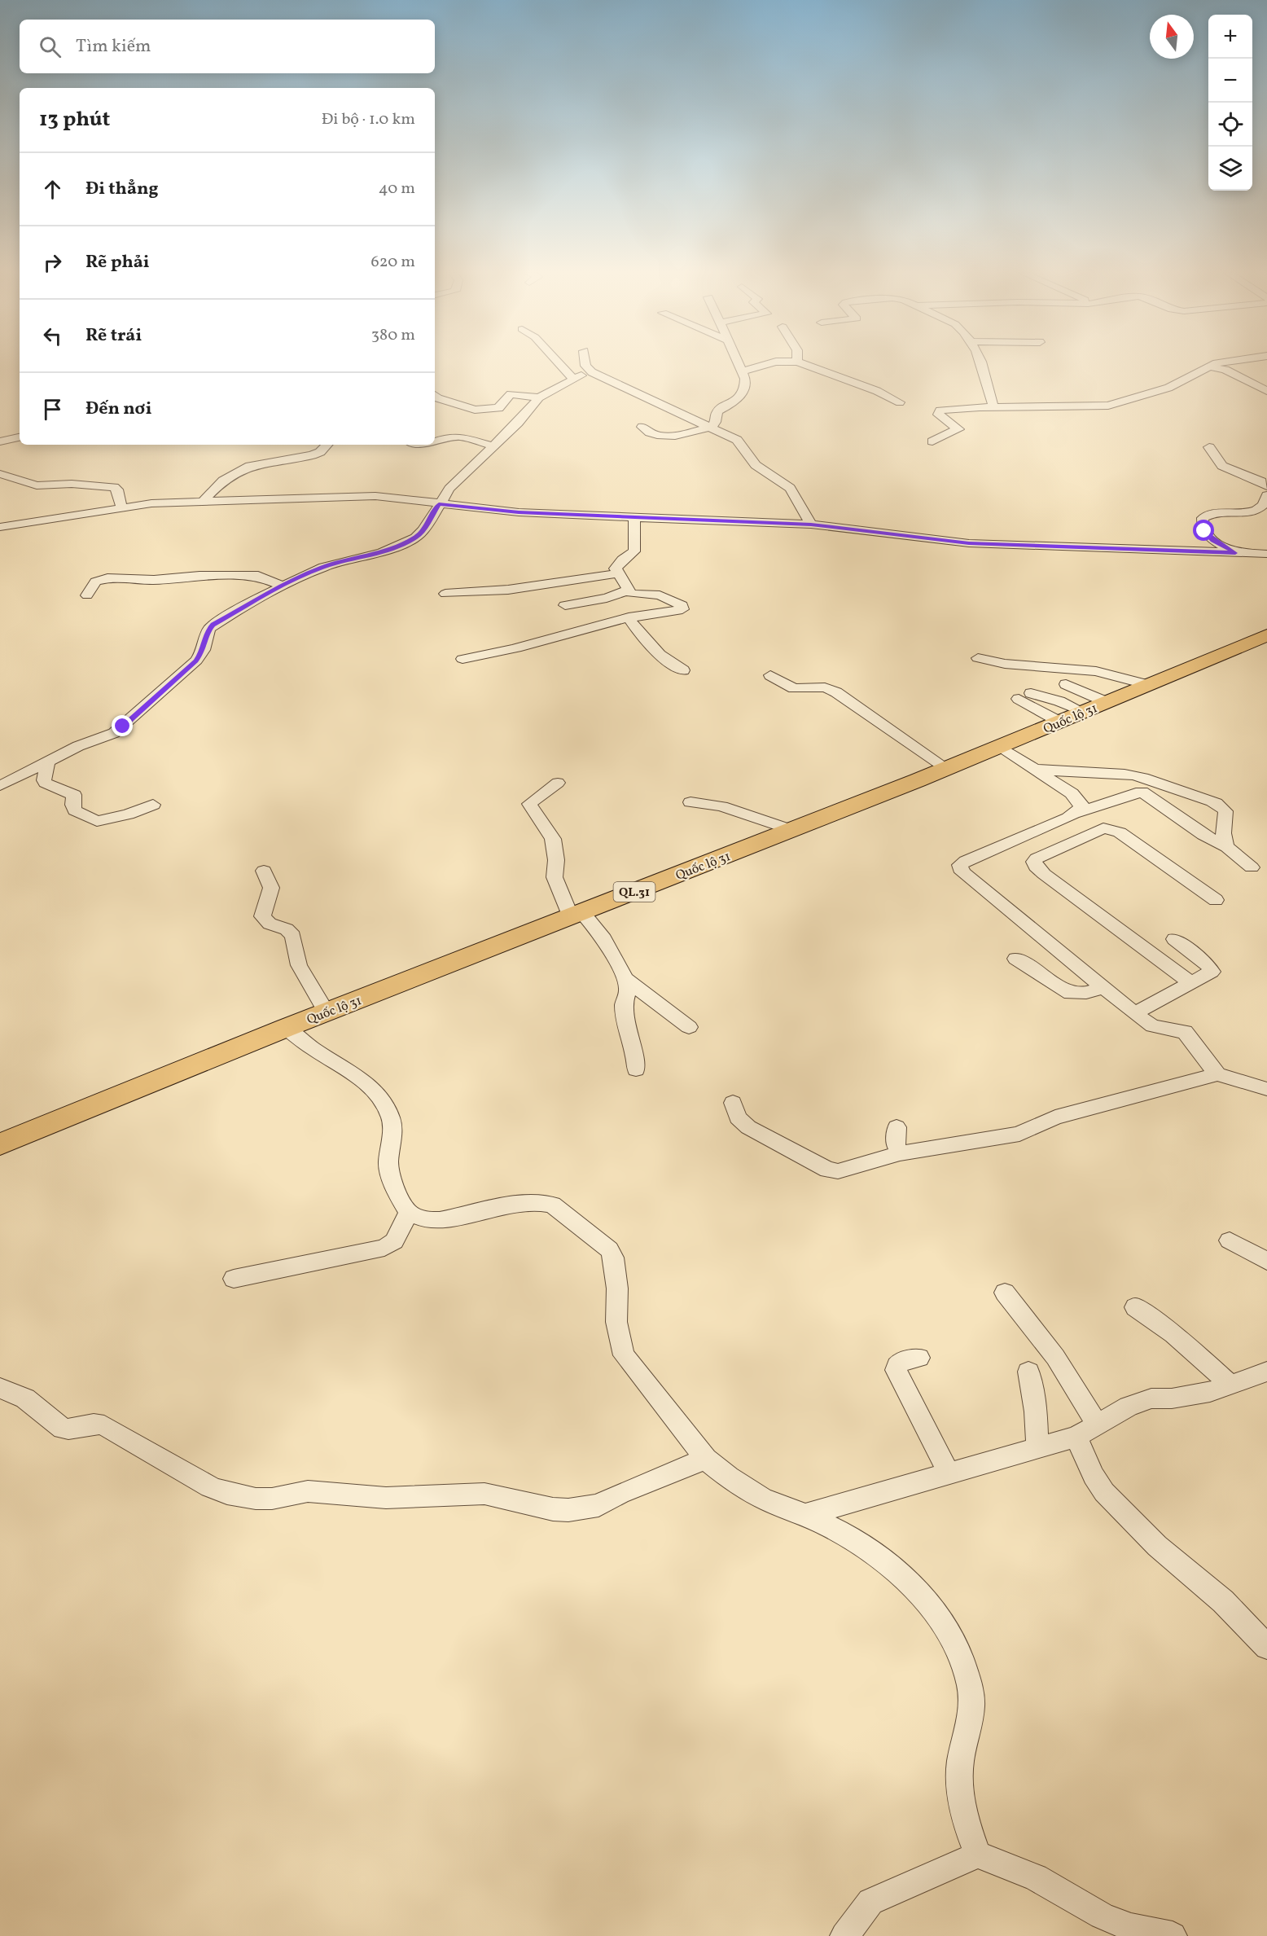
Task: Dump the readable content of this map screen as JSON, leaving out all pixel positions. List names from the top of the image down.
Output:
{
  "streets": {
    "highway": ["Quốc lộ 31", "QL.31"]
  },
  "north": "top",
  "page": {
    "map_buttons": ["+", "−"],
    "search": "Tìm kiếm",
    "heading": ["13 phút", "Đi bộ · 1.0 km"],
    "list": [
      ["Đi thẳng", "40 m"],
      ["Rẽ phải", "620 m"],
      ["Rẽ trái", "380 m"],
      "Đến nơi"
    ]
  }
}
